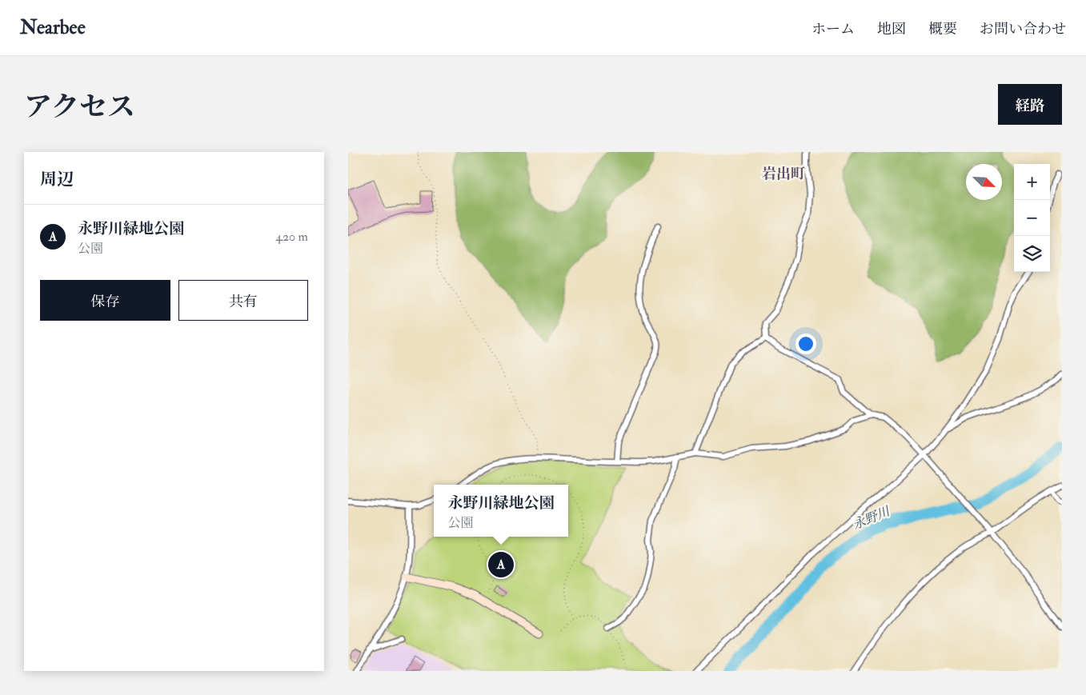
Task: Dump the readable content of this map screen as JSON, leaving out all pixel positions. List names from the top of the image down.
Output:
{
  "districts": ["岩出町"],
  "water": ["永野川"],
  "north": "bottom right",
  "page": {
    "header": "Nearbee",
    "nav": [
      "ホーム",
      "地図",
      "概要",
      "お問い合わせ"
    ],
    "title": "アクセス",
    "buttons": [
      "経路",
      ["保存", "共有"]
    ],
    "heading": "周辺",
    "map_buttons": ["+", "−"],
    "list": [
      {
        "mark": "A",
        "name": "永野川緑地公園",
        "note": "公園",
        "value": "420 m"
      }
    ],
    "popup": ["永野川緑地公園", "公園"],
    "pins": "A"
  }
}
